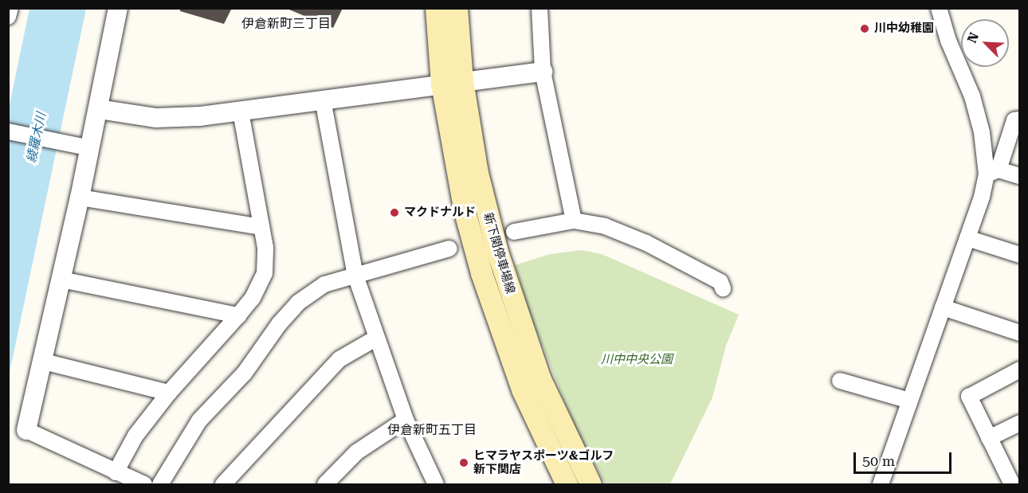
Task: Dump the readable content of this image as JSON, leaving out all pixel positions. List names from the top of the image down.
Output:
{
  "streets": {
    "main road": ["新下関停車場線"]
  },
  "districts": ["伊倉新町三丁目", "伊倉新町五丁目"],
  "water": ["綾羅木川"],
  "parks": ["川中中央公園"],
  "places": ["川中幼稚園", "マクドナルド", "ヒマラヤスポーツ&ゴルフ 新下関店"],
  "scale_bar": "50 m",
  "north": "top left"
}
